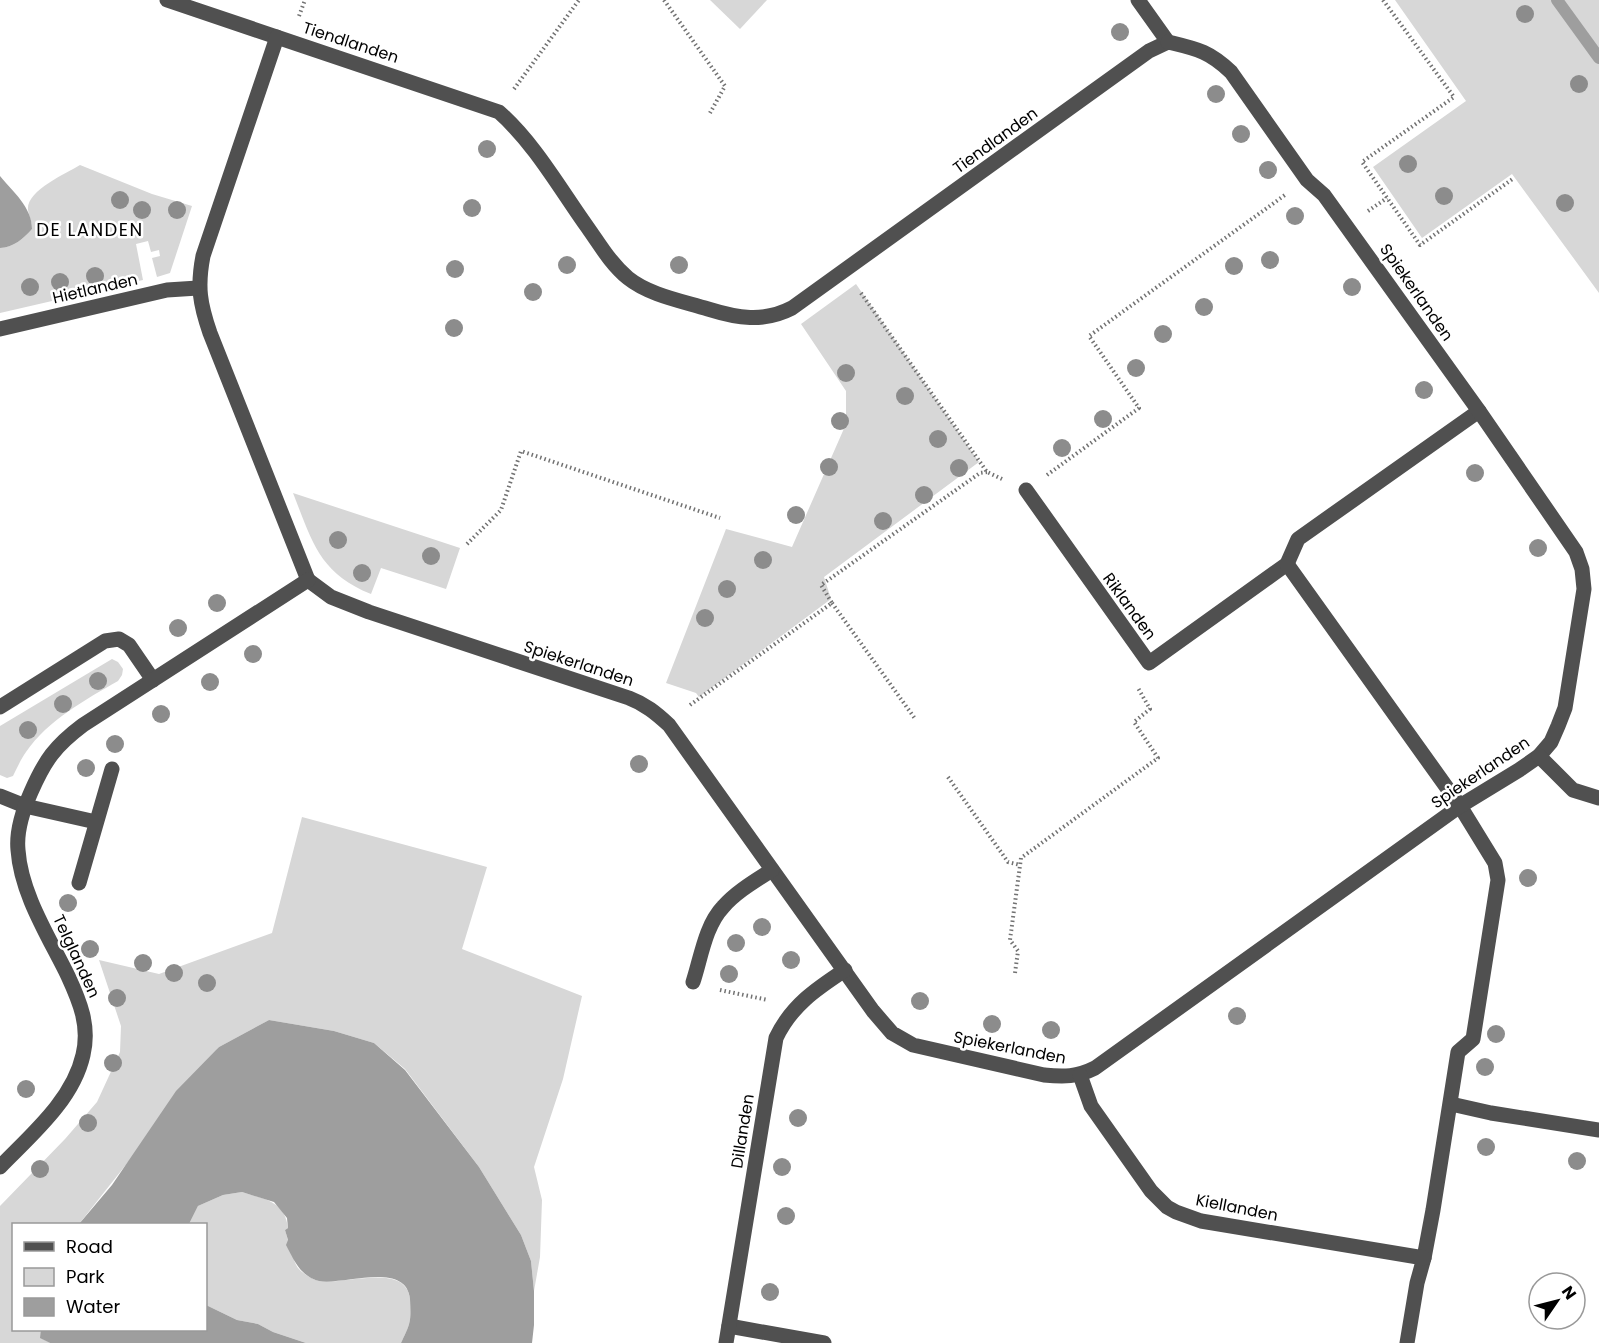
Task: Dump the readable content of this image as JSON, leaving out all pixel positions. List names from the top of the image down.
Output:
{
  "streets": {
    "street": [
      "Tiendlanden",
      "Hietlanden",
      "Spiekerlanden",
      "Riklanden",
      "Telglanden",
      "Dillanden",
      "Kiellanden"
    ]
  },
  "crossings": [
    ["Tiendlanden", "Hietlanden"],
    ["Tiendlanden", "Spiekerlanden"],
    ["Tiendlanden", "Telglanden"],
    ["Spiekerlanden", "Riklanden"],
    ["Spiekerlanden", "Telglanden"],
    ["Spiekerlanden", "Dillanden"],
    ["Spiekerlanden", "Kiellanden"]
  ],
  "districts": ["DE LANDEN"],
  "legend": ["Road", "Park", "Water"],
  "north": "top right"
}
